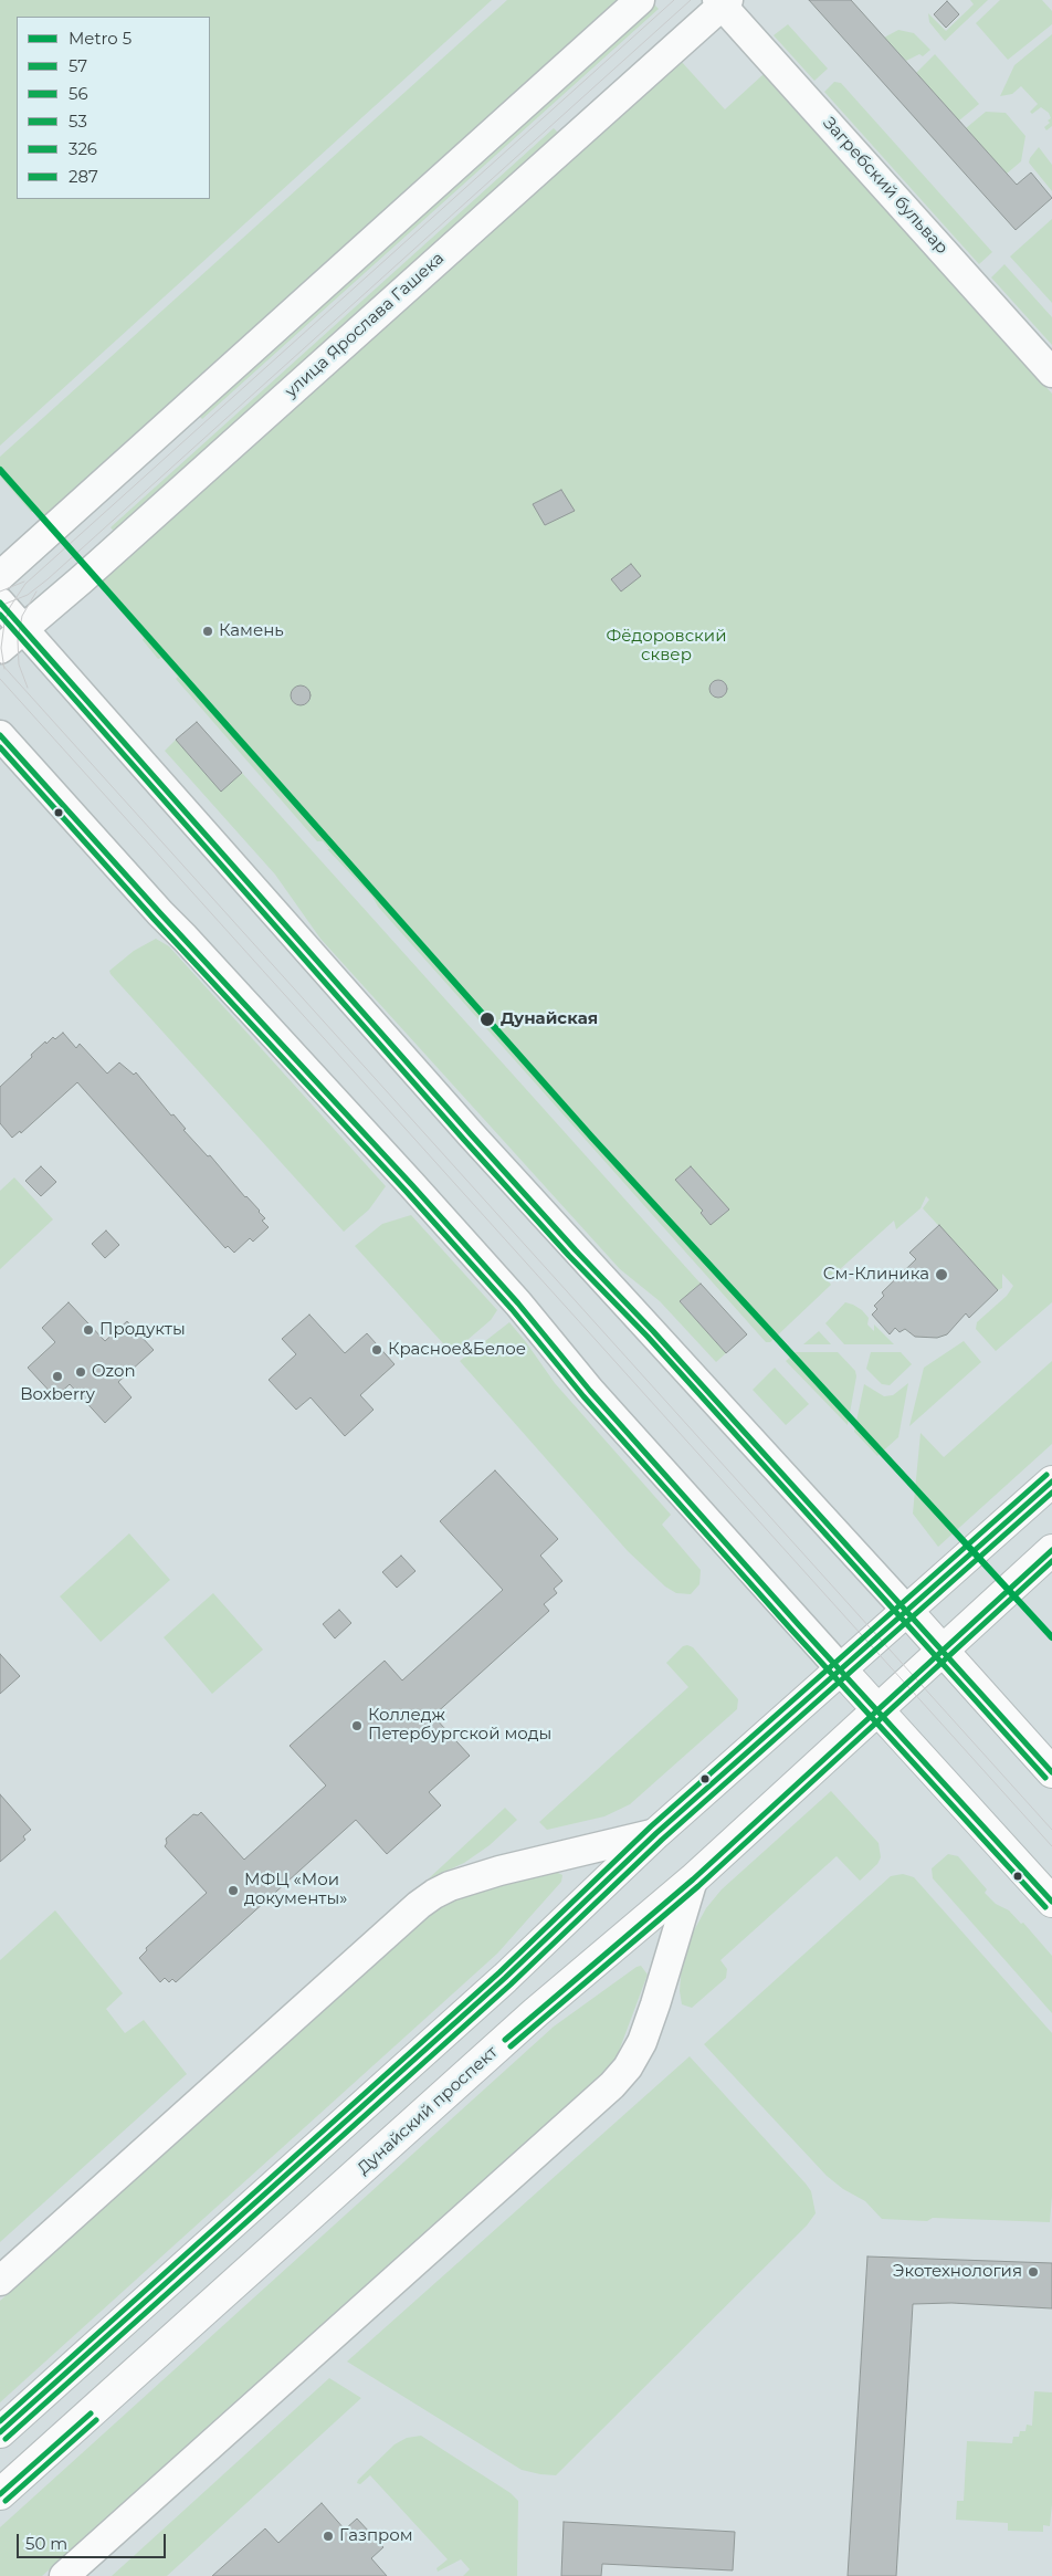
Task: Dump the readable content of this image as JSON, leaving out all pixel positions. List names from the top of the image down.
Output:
{
  "streets": {
    "main road": ["Дунайский проспект"],
    "street": ["Загребский бульвар", "улица Ярослава Гашека"]
  },
  "crossings": [
    ["Загребский бульвар", "улица Ярослава Гашека"]
  ],
  "parks": ["Фёдоровский сквер"],
  "places": [
    "Камень",
    "Дунайская",
    "См-Клиника",
    "Продукты",
    "Красное&Белое",
    "Ozon",
    "Boxberry",
    "Колледж Петербургской моды",
    "МФЦ «Мои документы»",
    "Экотехнология",
    "Газпром"
  ],
  "lines": [
    "metro line 5",
    "transit line 57",
    "transit line 56",
    "transit line 287",
    "transit line 53",
    "transit line 326"
  ],
  "legend": [
    "Metro 5",
    "57",
    "56",
    "53",
    "326",
    "287"
  ],
  "scale_bar": "50 m"
}
